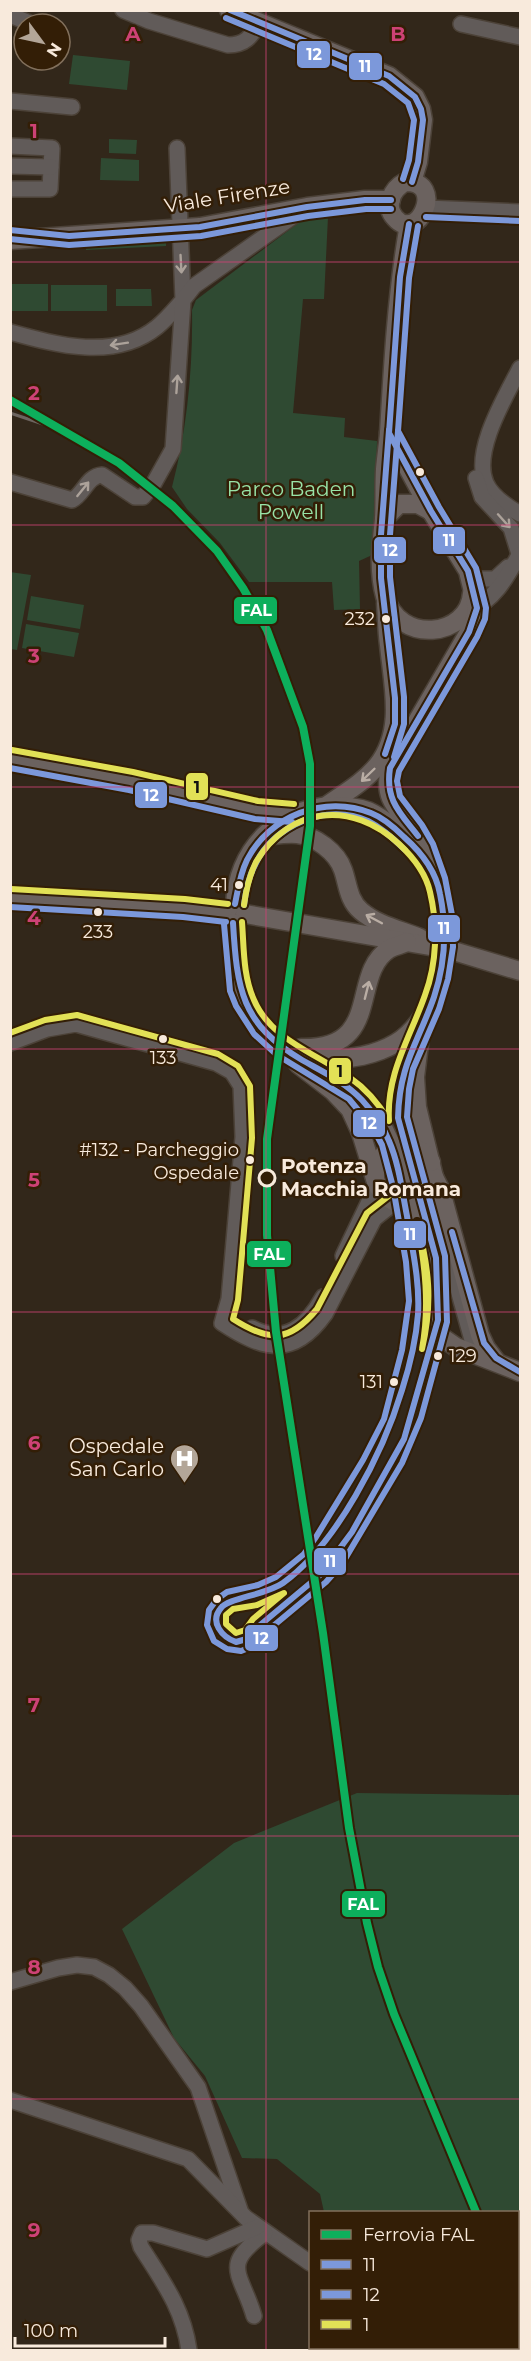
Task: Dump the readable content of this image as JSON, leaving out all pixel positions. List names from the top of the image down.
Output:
{
  "streets": {
    "main road": ["Viale Firenze"]
  },
  "parks": ["Parco Baden Powell"],
  "places": {
    "other": [
      "232",
      "41",
      "233",
      "133",
      "#132 - Parcheggio Ospedale",
      "Potenza Macchia Romana",
      "129",
      "131"
    ],
    "hospital": ["Ospedale San Carlo"]
  },
  "lines": [
    "transit line 11",
    "transit line 12",
    "rail line FAL",
    "transit line 1"
  ],
  "legend": [
    "Ferrovia FAL",
    "11",
    "12",
    "1"
  ],
  "scale_bar": "100 m",
  "north": "bottom right",
  "grid": {
    "columns": ["A", "B"],
    "rows": [
      "1",
      "2",
      "3",
      "4",
      "5",
      "6",
      "7",
      "8",
      "9"
    ]
  }
}
